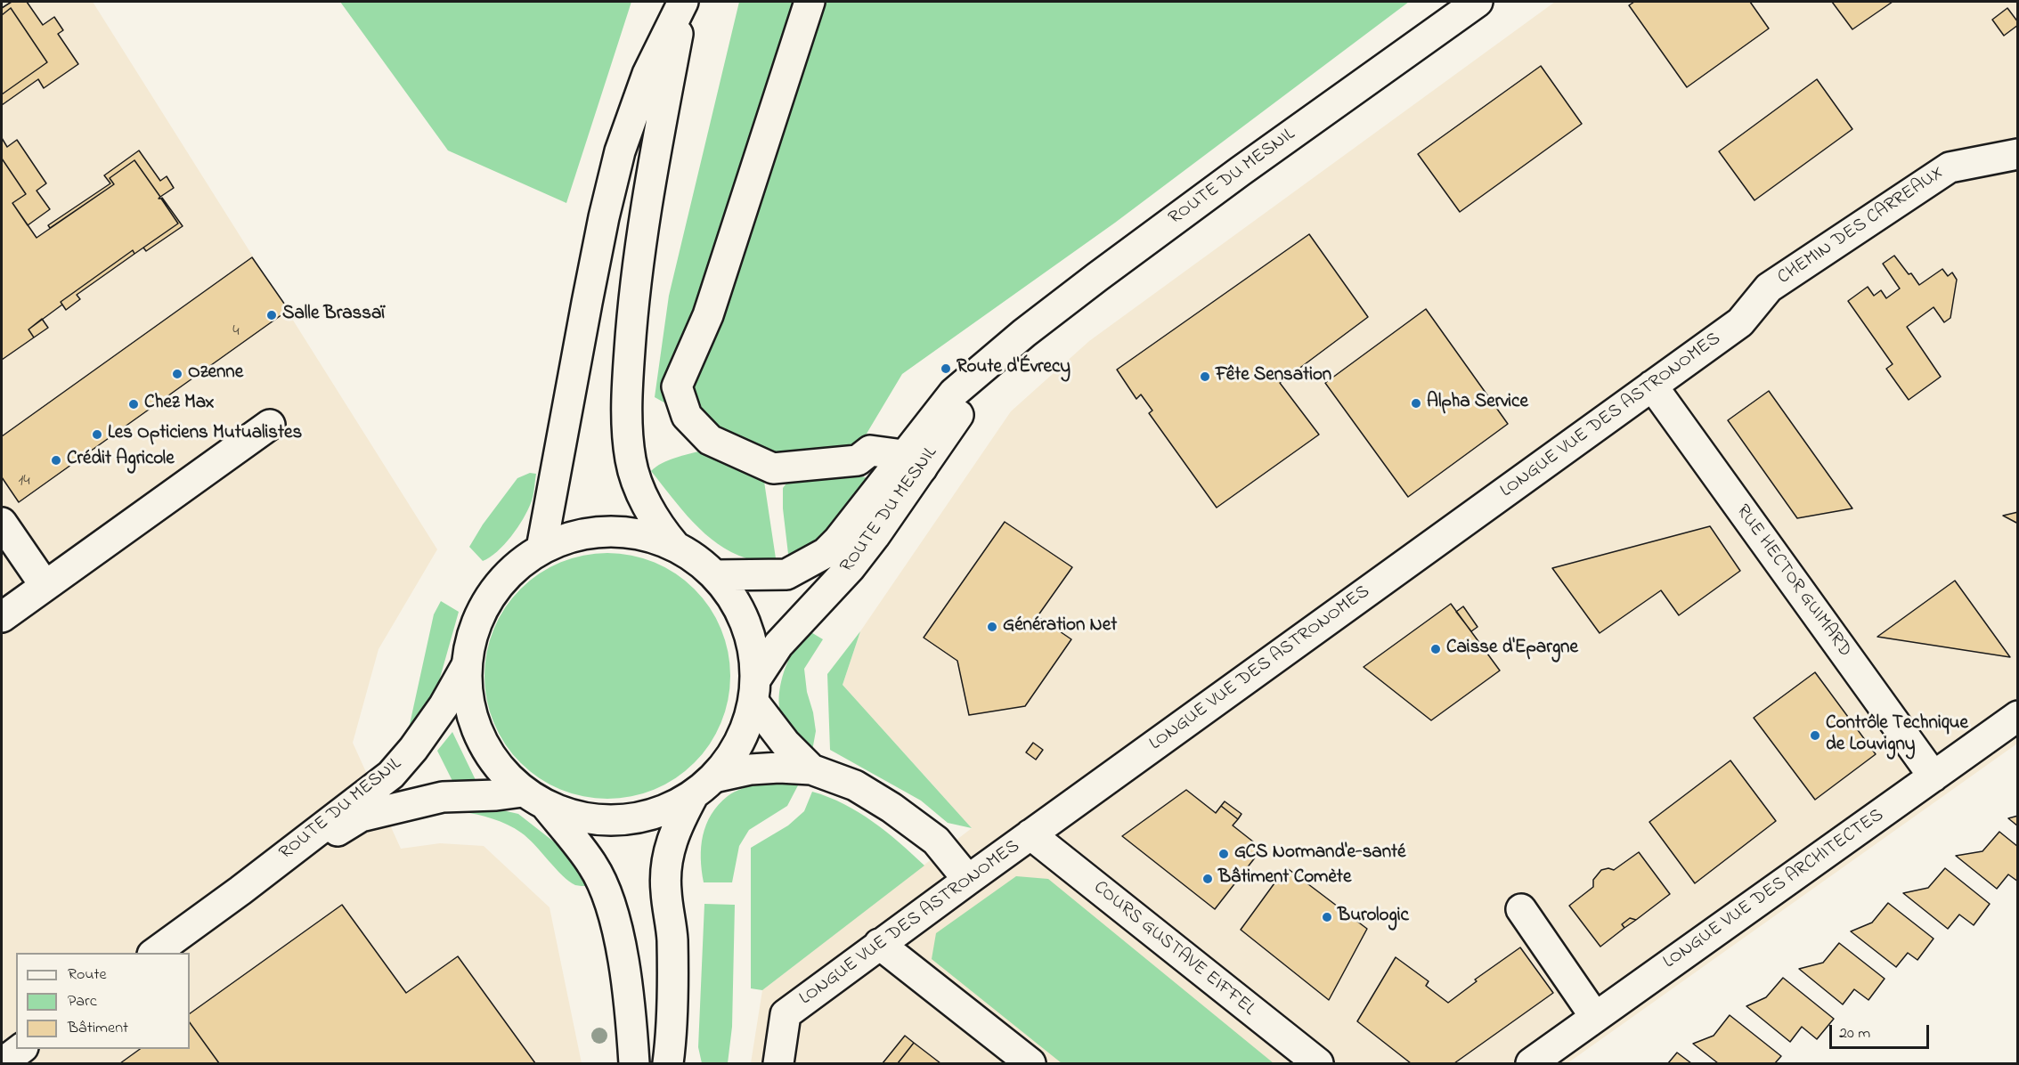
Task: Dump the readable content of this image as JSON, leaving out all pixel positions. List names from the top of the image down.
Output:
{
  "streets": {
    "street": [
      "ROUTE DU MESNIL",
      "CHEMIN DES CARREAUX",
      "LONGUE VUE DES ASTRONOMES",
      "RUE HECTOR GUIMARD",
      "LONGUE VUE DES ARCHITECTES",
      "COURS GUSTAVE EIFFEL"
    ]
  },
  "crossings": [
    ["CHEMIN DES CARREAUX", "LONGUE VUE DES ASTRONOMES"],
    ["LONGUE VUE DES ASTRONOMES", "RUE HECTOR GUIMARD"],
    ["LONGUE VUE DES ASTRONOMES", "COURS GUSTAVE EIFFEL"],
    ["RUE HECTOR GUIMARD", "LONGUE VUE DES ARCHITECTES"]
  ],
  "places": [
    "Salle Brassaï",
    "Route d'Évrecy",
    "Ozenne",
    "Fête Sensation",
    "Alpha Service",
    "Chez Max",
    "Les Opticiens Mutualistes",
    "Crédit Agricole",
    "Génération Net",
    "Caisse d'Epargne",
    "Contrôle Technique de Louvigny",
    "GCS Normand'e-santé",
    "Bâtiment Comète",
    "Burologic"
  ],
  "house_numbers": ["4", "14"],
  "legend": ["Route", "Parc", "Bâtiment"],
  "scale_bar": "20 m"
}
